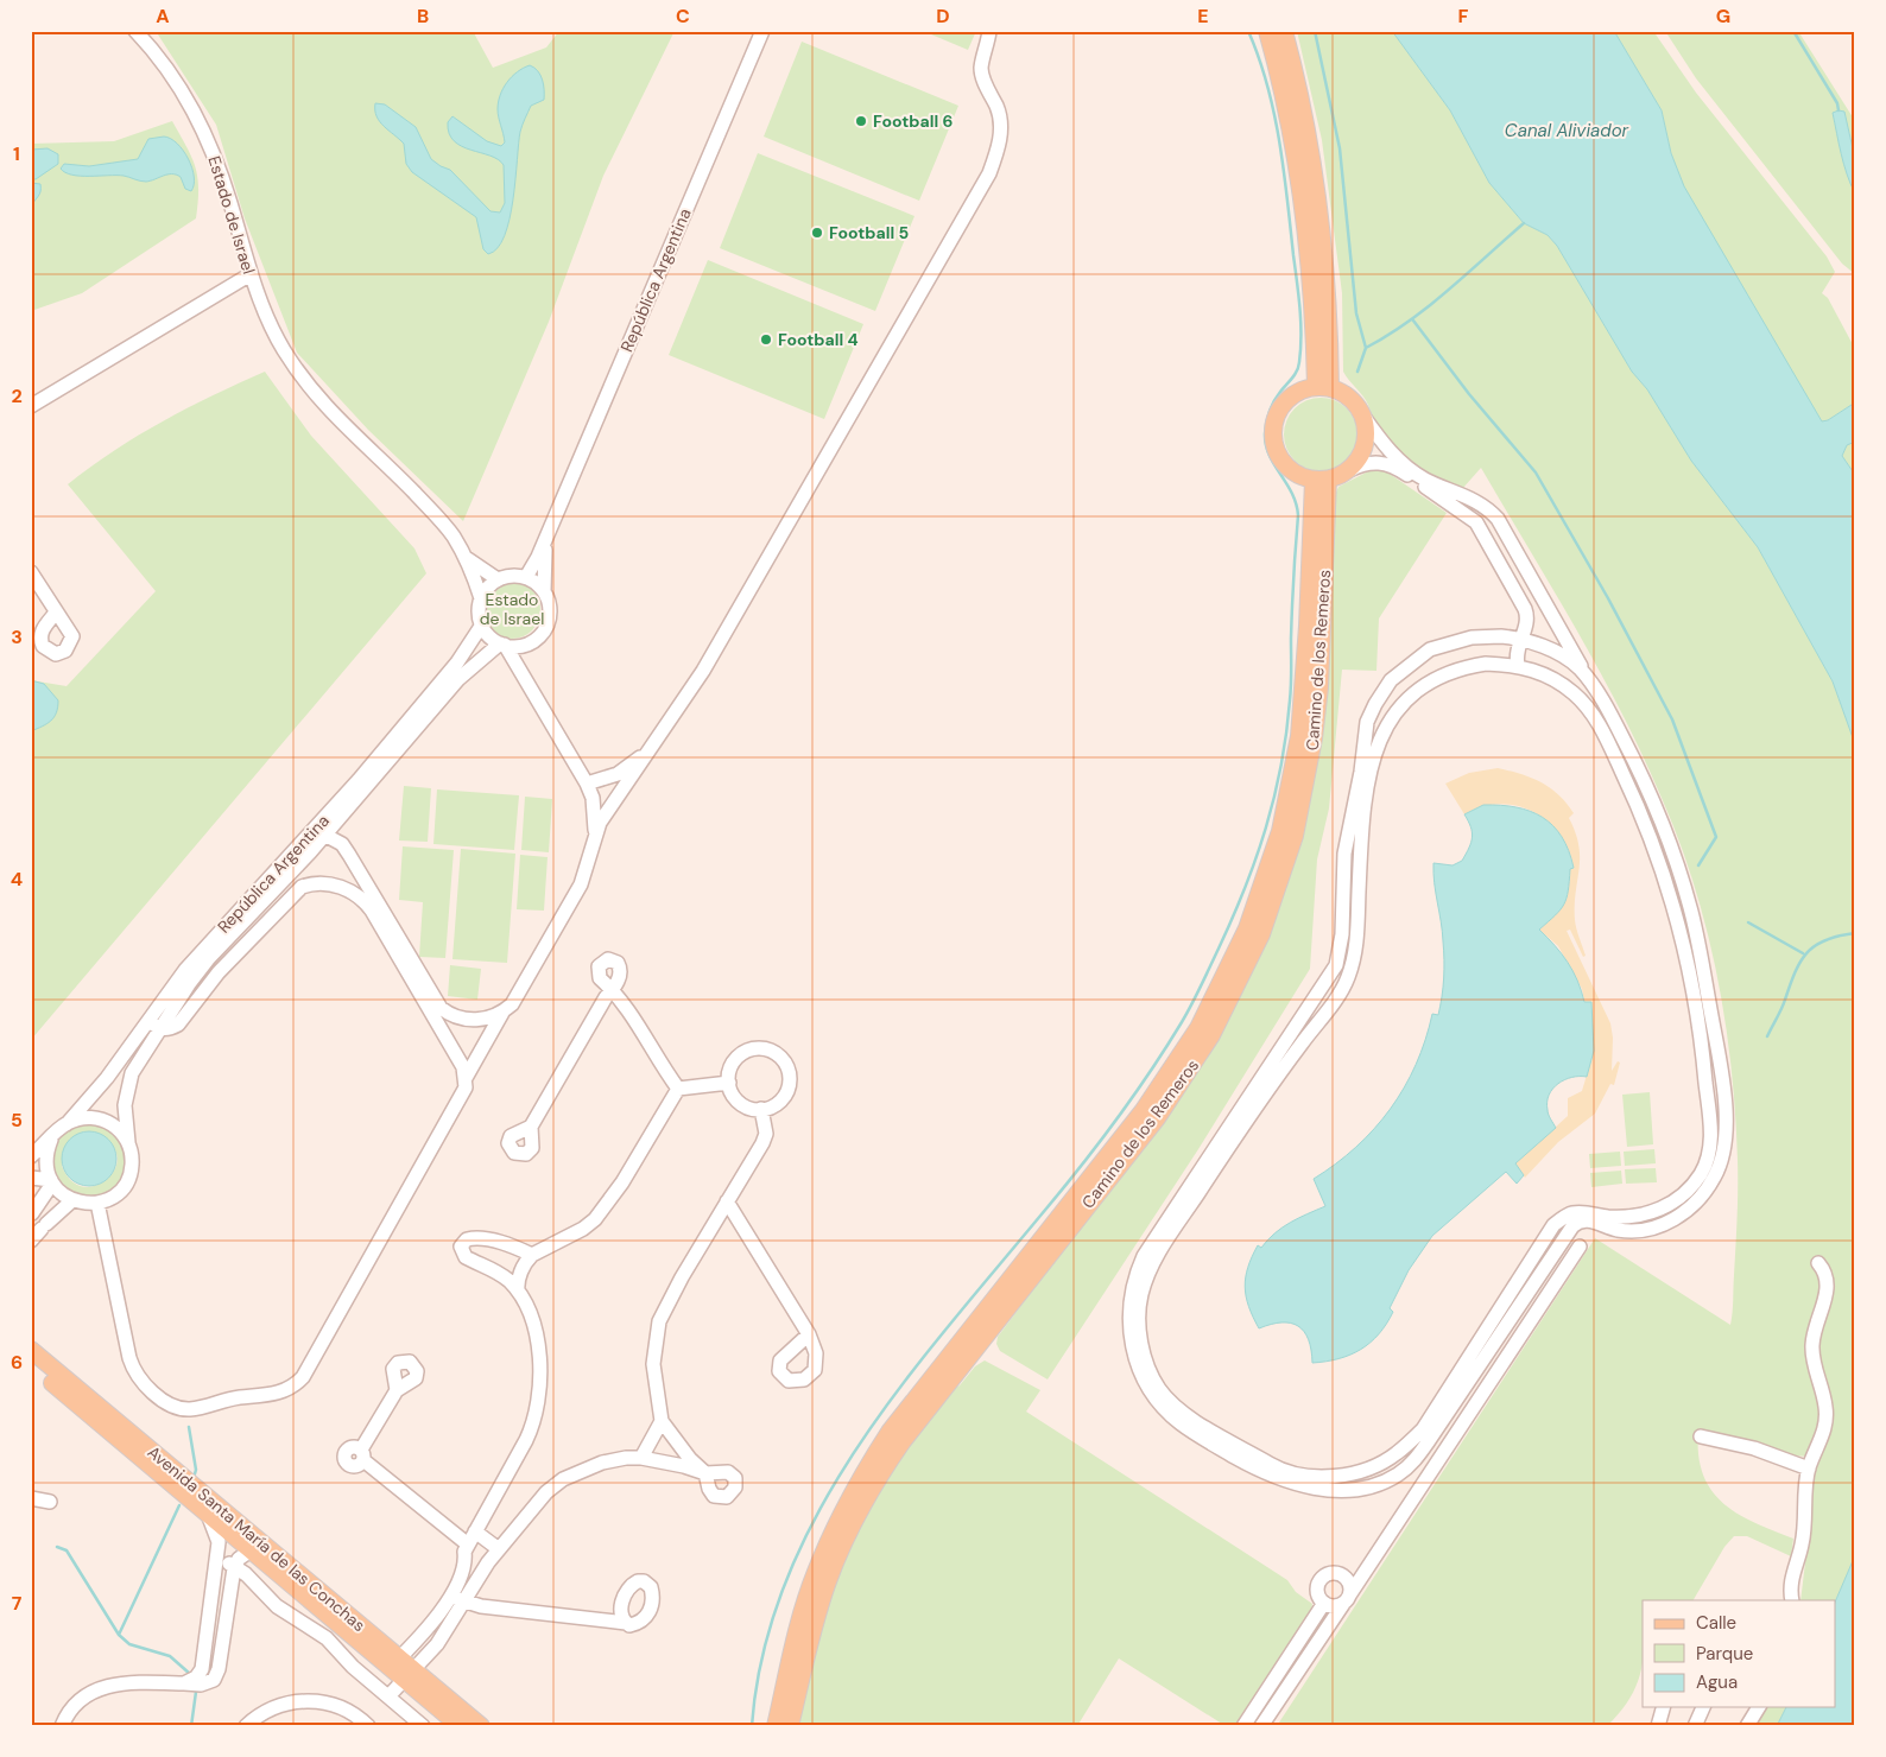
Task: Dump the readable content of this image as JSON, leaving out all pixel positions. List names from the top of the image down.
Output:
{
  "streets": {
    "main road": ["Camino de los Remeros", "Avenida Santa María de las Conchas"],
    "street": ["Estado de Israel", "República Argentina"]
  },
  "crossings": [
    ["Estado de Israel", "República Argentina"]
  ],
  "water": ["Canal Aliviador"],
  "parks": ["Estado de Israel"],
  "places": ["Football 6", "Football 5", "Football 4"],
  "legend": ["Calle", "Parque", "Agua"],
  "grid": {
    "columns": [
      "A",
      "B",
      "C",
      "D",
      "E",
      "F",
      "G"
    ],
    "rows": [
      "1",
      "2",
      "3",
      "4",
      "5",
      "6",
      "7"
    ]
  }
}
